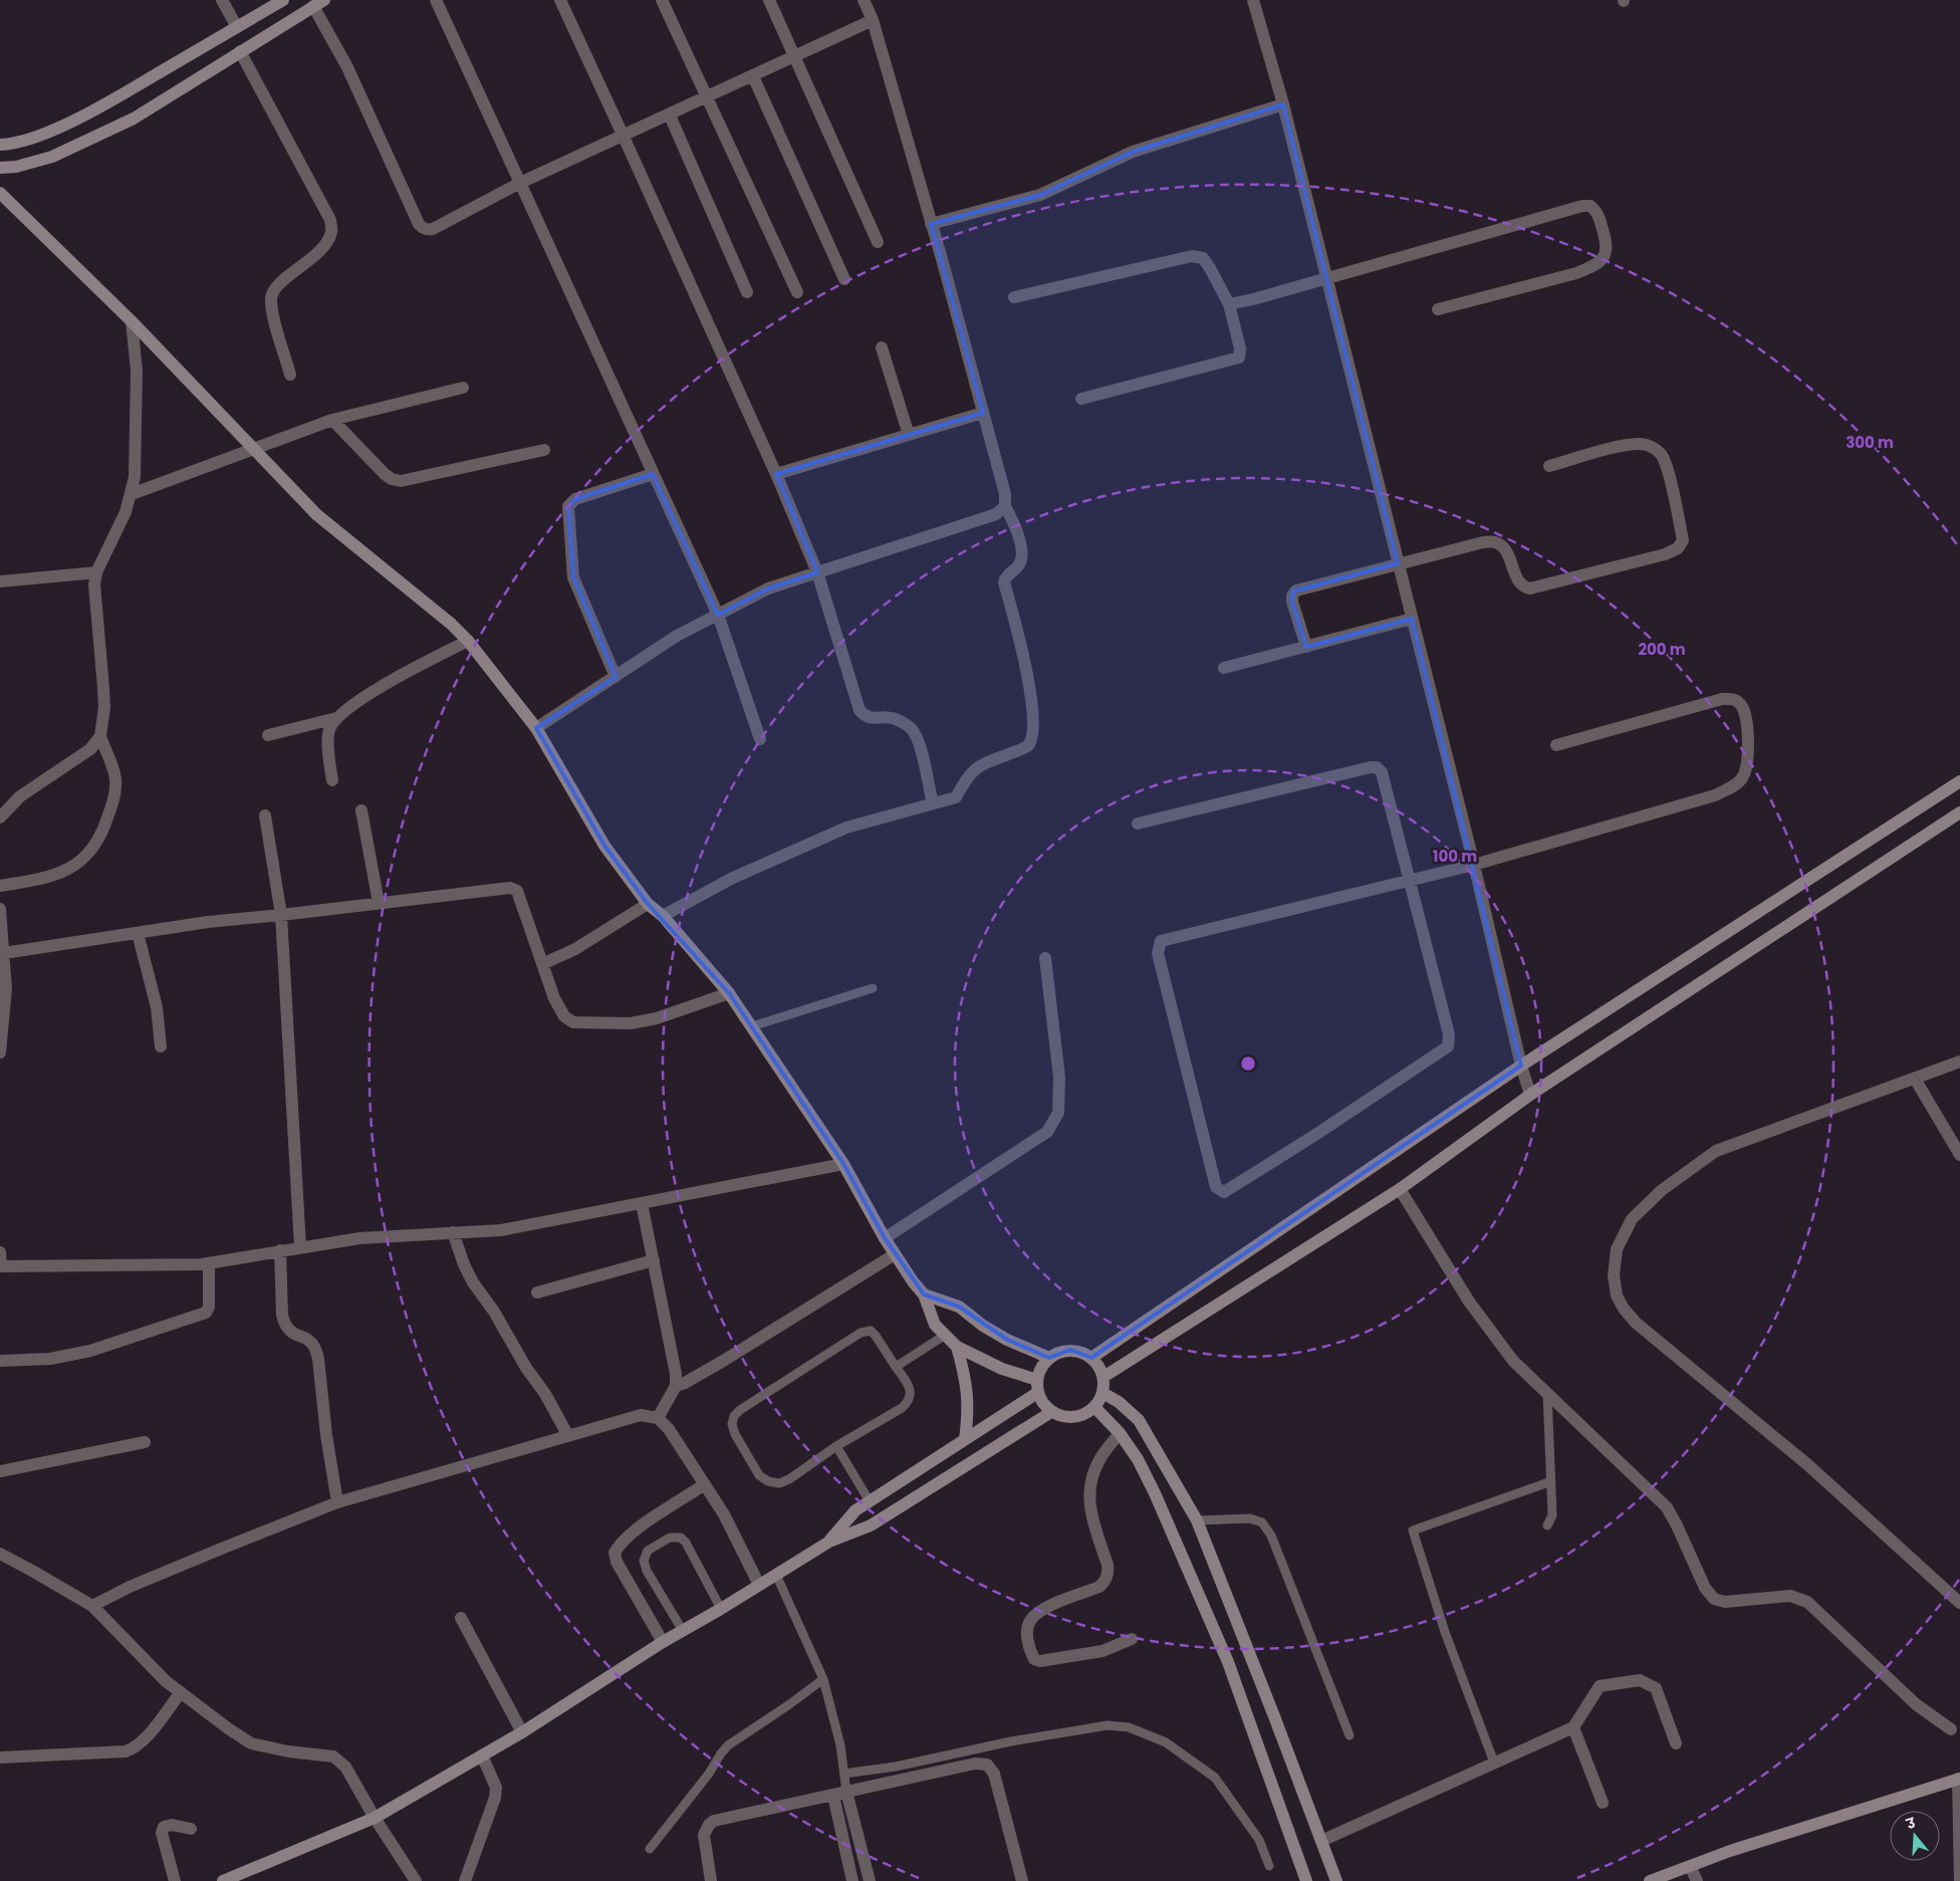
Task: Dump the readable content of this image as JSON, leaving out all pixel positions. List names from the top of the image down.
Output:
{
  "north": "top",
  "rings": ["300 m", "200 m", "100 m"]
}
